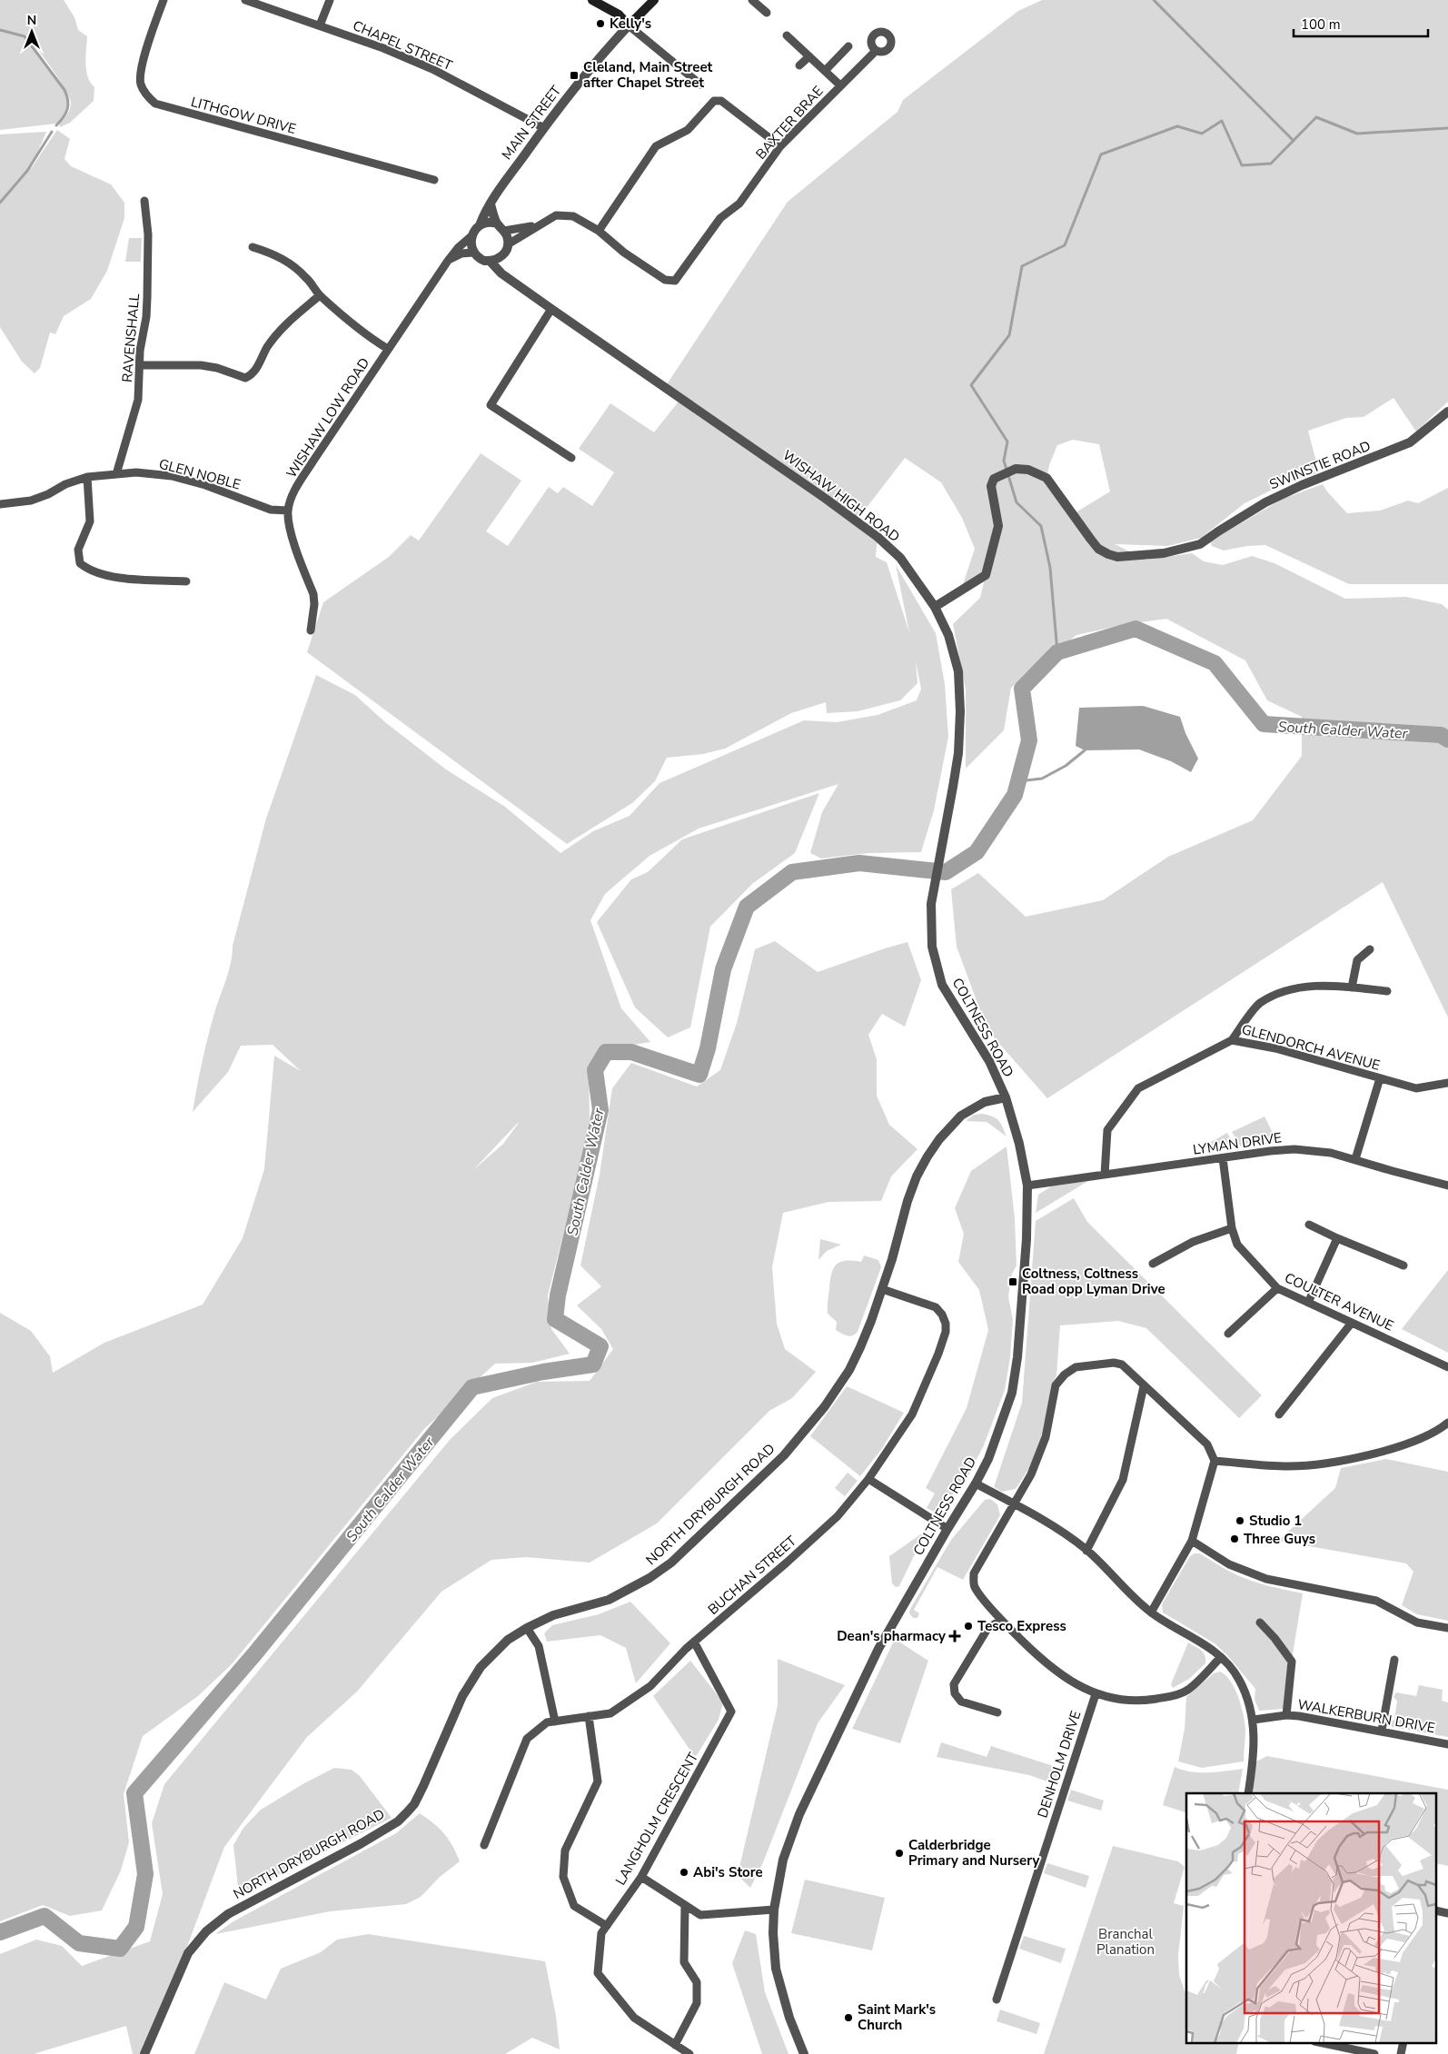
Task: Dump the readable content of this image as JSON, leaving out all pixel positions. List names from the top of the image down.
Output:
{
  "streets": {
    "main road": ["MAIN STREET"],
    "street": [
      "CHAPEL STREET",
      "LITHGOW DRIVE",
      "BAXTER BRAE",
      "RAVENSHALL",
      "WISHAW LOW ROAD",
      "SWINSTIE ROAD",
      "GLEN NOBLE",
      "WISHAW HIGH ROAD",
      "COLTNESS ROAD",
      "GLENDORCH AVENUE",
      "LYMAN DRIVE",
      "COULTER AVENUE",
      "NORTH DRYBURGH ROAD",
      "BUCHAN STREET",
      "WALKERBURN DRIVE",
      "DENHOLM DRIVE",
      "LANGHOLM CRESCENT"
    ]
  },
  "crossings": [
    ["CHAPEL STREET", "MAIN STREET"],
    ["MAIN STREET", "BAXTER BRAE"],
    ["MAIN STREET", "WISHAW LOW ROAD"],
    ["MAIN STREET", "WISHAW HIGH ROAD"],
    ["BAXTER BRAE", "WISHAW LOW ROAD"],
    ["BAXTER BRAE", "WISHAW HIGH ROAD"],
    ["RAVENSHALL", "GLEN NOBLE"],
    ["WISHAW LOW ROAD", "GLEN NOBLE"],
    ["WISHAW LOW ROAD", "WISHAW HIGH ROAD"],
    ["SWINSTIE ROAD", "WISHAW HIGH ROAD"],
    ["WISHAW HIGH ROAD", "COLTNESS ROAD"],
    ["COLTNESS ROAD", "LYMAN DRIVE"],
    ["COLTNESS ROAD", "NORTH DRYBURGH ROAD"],
    ["GLENDORCH AVENUE", "LYMAN DRIVE"],
    ["LYMAN DRIVE", "COULTER AVENUE"],
    ["NORTH DRYBURGH ROAD", "BUCHAN STREET"],
    ["BUCHAN STREET", "LANGHOLM CRESCENT"]
  ],
  "water": ["South Calder Water"],
  "parks": ["Branchal Planation"],
  "places": {
    "other": [
      "Kelly's",
      "Studio 1",
      "Three Guys",
      "Tesco Express",
      "Calderbridge Primary and Nursery",
      "Abi's Store",
      "Saint Mark's Church"
    ],
    "transit": ["Cleland, Main Street after Chapel Street", "Coltness, Coltness Road opp Lyman Drive"],
    "health": ["Dean's pharmacy"]
  },
  "scale_bar": "100 m",
  "north": "top"
}
